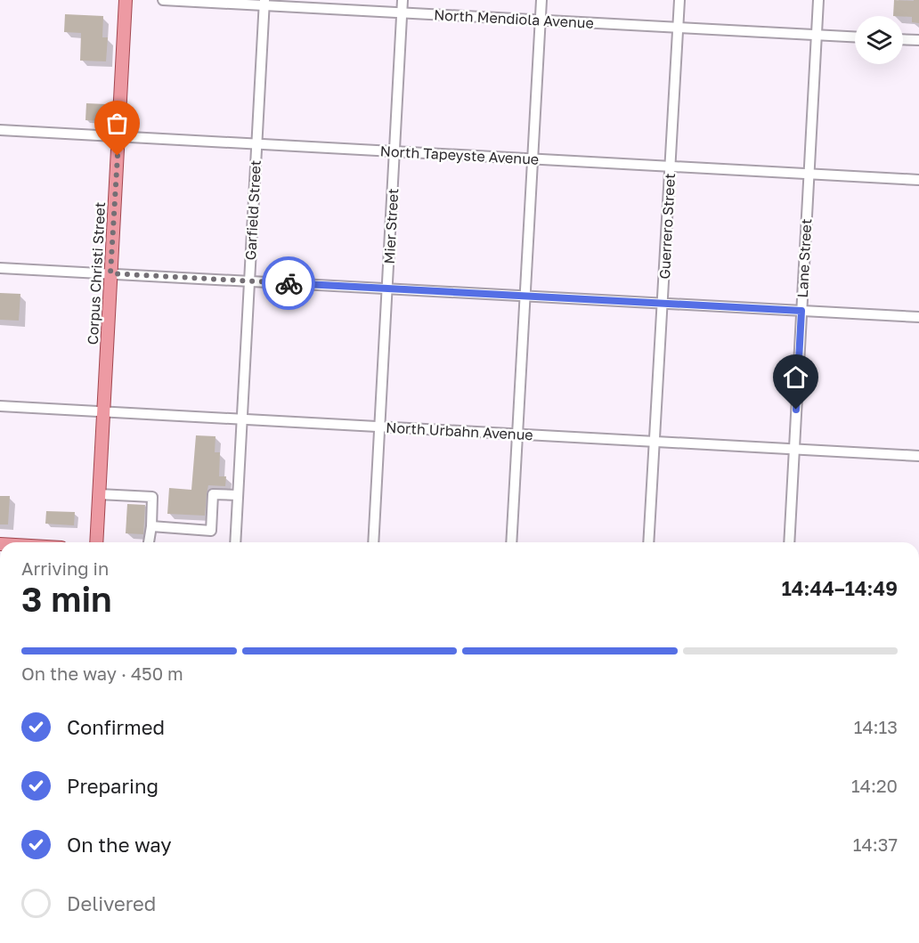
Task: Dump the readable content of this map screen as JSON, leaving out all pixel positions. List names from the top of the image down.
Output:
{
  "streets": {
    "main road": ["Corpus Christi Street"],
    "street": [
      "North Mendiola Avenue",
      "North Tapeyste Avenue",
      "Garfield Street",
      "Mier Street",
      "Guerrero Street",
      "Lane Street",
      "North Urbahn Avenue"
    ]
  },
  "crossings": [
    ["North Mendiola Avenue", "Garfield Street"],
    ["North Mendiola Avenue", "Mier Street"],
    ["North Mendiola Avenue", "Guerrero Street"],
    ["North Mendiola Avenue", "Lane Street"],
    ["North Tapeyste Avenue", "Garfield Street"],
    ["North Tapeyste Avenue", "Mier Street"],
    ["North Tapeyste Avenue", "Guerrero Street"],
    ["North Tapeyste Avenue", "Lane Street"],
    ["North Tapeyste Avenue", "Corpus Christi Street"],
    ["Garfield Street", "North Urbahn Avenue"],
    ["Mier Street", "North Urbahn Avenue"],
    ["Guerrero Street", "North Urbahn Avenue"],
    ["Lane Street", "North Urbahn Avenue"],
    ["Corpus Christi Street", "North Urbahn Avenue"]
  ],
  "page": {
    "heading": ["3 min", "Arriving in", "14:44–14:49"],
    "bar": "On the way · 450 m",
    "list": [
      ["Confirmed", "14:13"],
      ["Preparing", "14:20"],
      ["On the way", "14:37"],
      "Delivered"
    ]
  }
}
